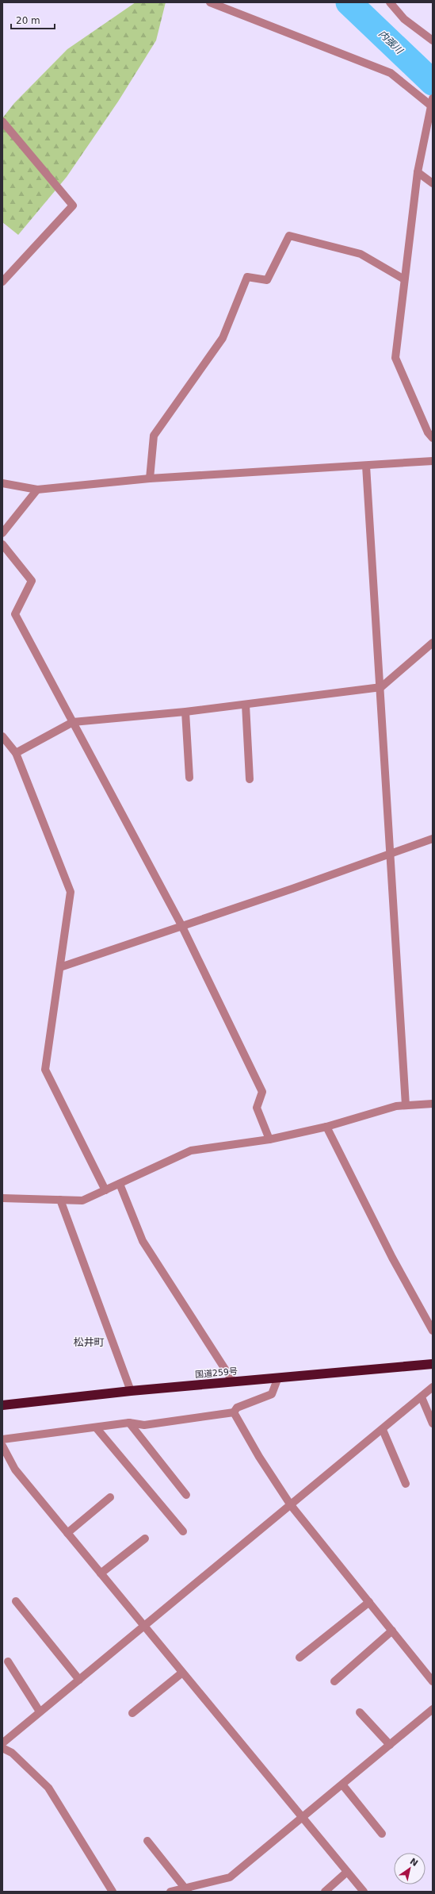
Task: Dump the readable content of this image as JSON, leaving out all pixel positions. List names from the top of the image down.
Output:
{
  "streets": {
    "highway": ["国道259号"]
  },
  "districts": ["松井町"],
  "water": ["内張川"],
  "scale_bar": "20 m",
  "north": "top right"
}
